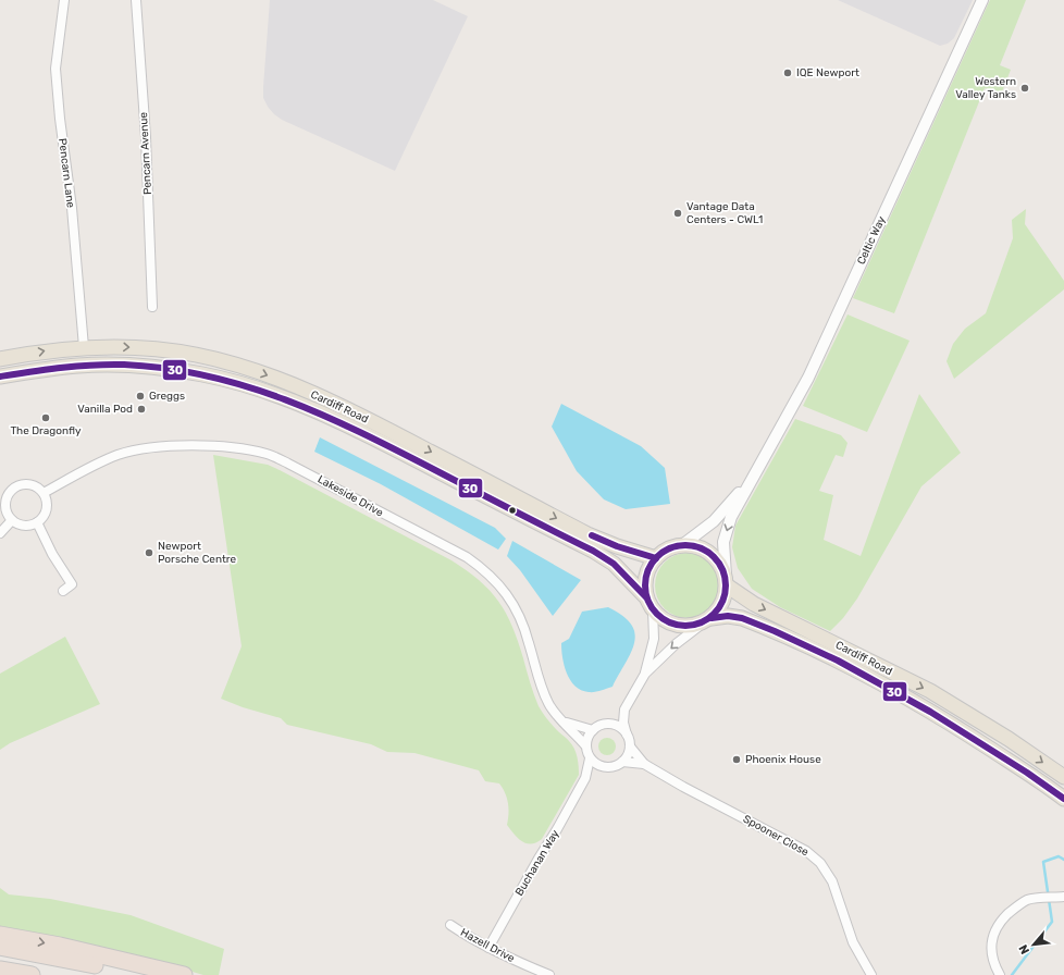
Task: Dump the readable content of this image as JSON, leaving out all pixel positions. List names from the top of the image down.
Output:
{
  "streets": {
    "main road": ["Cardiff Road"],
    "street": [
      "Pencarn Avenue",
      "Pencarn Lane",
      "Celtic Way",
      "Lakeside Drive",
      "Spooner Close",
      "Buchanan Way",
      "Hazell Drive"
    ]
  },
  "crossings": [
    ["Pencarn Lane", "Cardiff Road"],
    ["Celtic Way", "Cardiff Road"],
    ["Lakeside Drive", "Spooner Close"],
    ["Lakeside Drive", "Buchanan Way"],
    ["Spooner Close", "Buchanan Way"],
    ["Buchanan Way", "Hazell Drive"]
  ],
  "places": [
    "IQE Newport",
    "Western Valley Tanks",
    "Vantage Data Centers - CWL1",
    "Greggs",
    "Vanilla Pod",
    "The Dragonfly",
    "Newport Porsche Centre",
    "Phoenix House"
  ],
  "lines": ["transit line 30"],
  "north": "bottom left"
}
